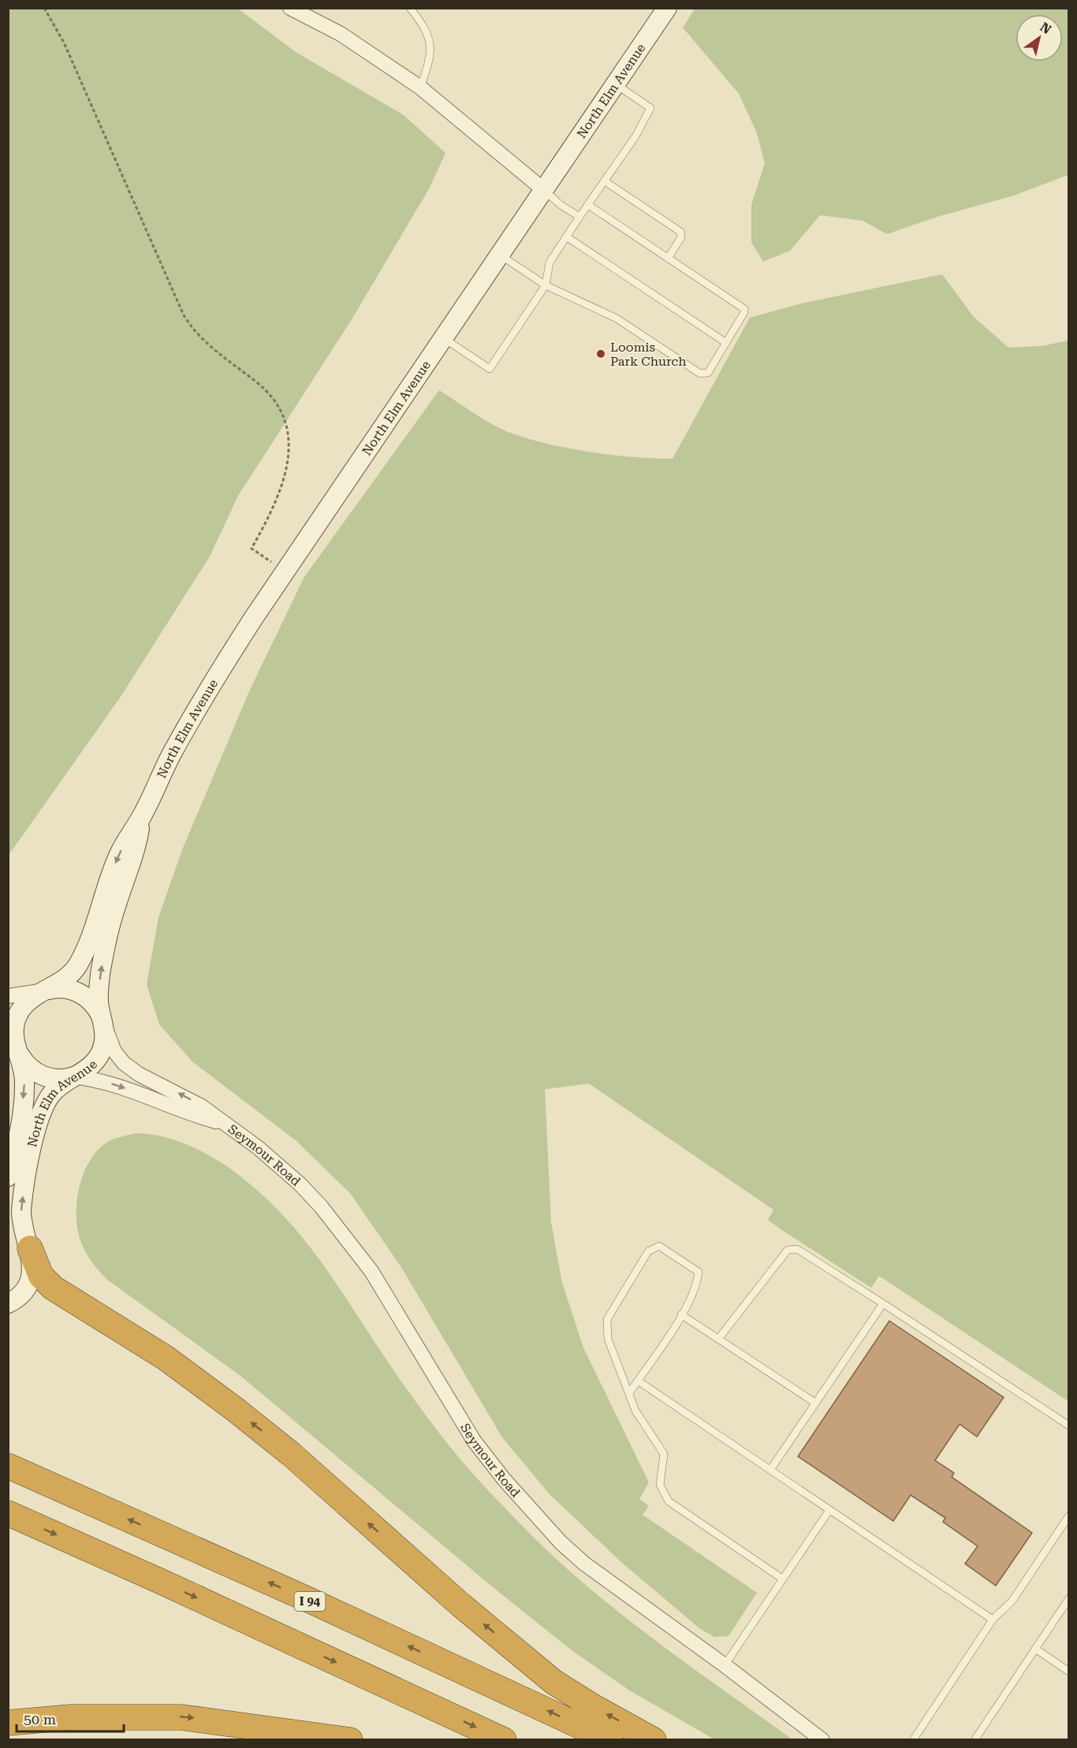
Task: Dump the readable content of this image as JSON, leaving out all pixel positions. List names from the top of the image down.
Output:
{
  "streets": {
    "highway": ["I 94"],
    "main road": ["North Elm Avenue", "Seymour Road"]
  },
  "crossings": [
    ["North Elm Avenue", "Seymour Road"]
  ],
  "places": ["Loomis Park Church"],
  "scale_bar": "50 m",
  "north": "top right"
}
